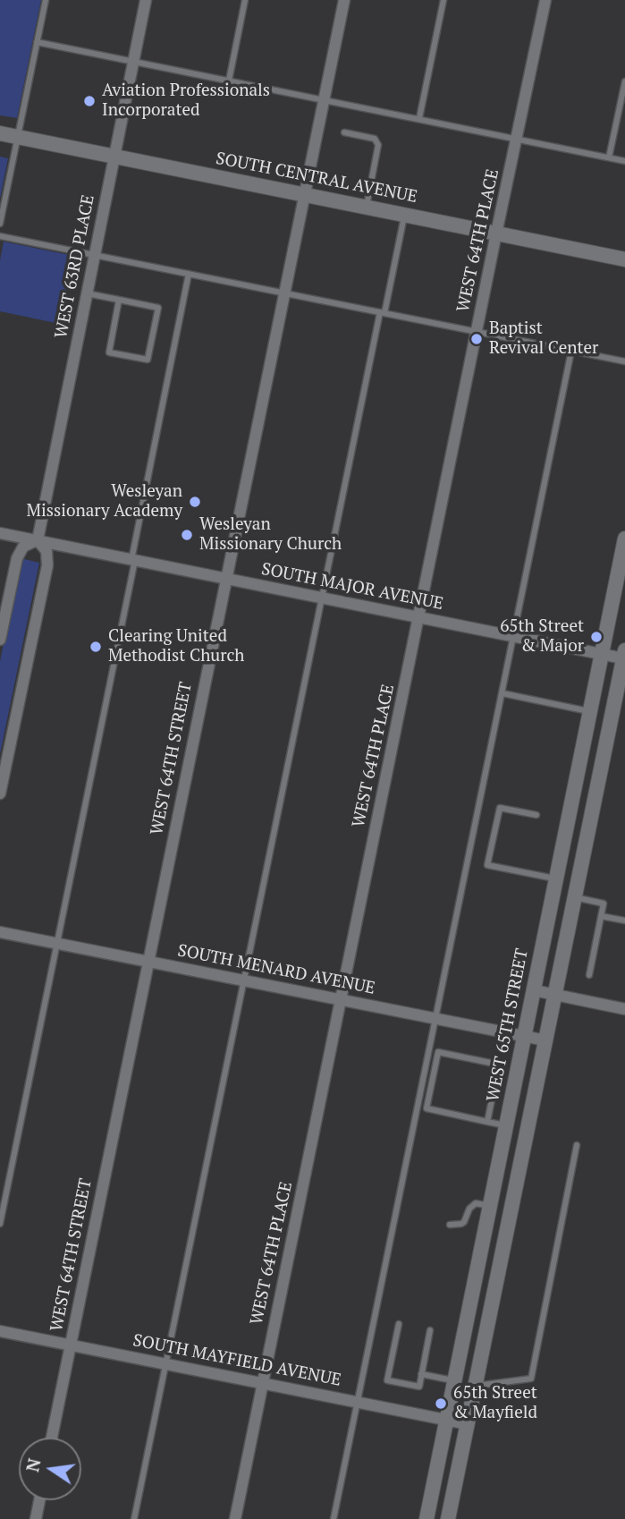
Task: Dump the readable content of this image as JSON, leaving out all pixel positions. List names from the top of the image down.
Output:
{
  "streets": {
    "street": [
      "SOUTH CENTRAL AVENUE",
      "WEST 64TH PLACE",
      "WEST 63RD PLACE",
      "SOUTH MAJOR AVENUE",
      "WEST 64TH STREET",
      "SOUTH MENARD AVENUE",
      "WEST 65TH STREET",
      "SOUTH MAYFIELD AVENUE"
    ]
  },
  "crossings": [
    ["SOUTH CENTRAL AVENUE", "WEST 64TH PLACE"],
    ["SOUTH CENTRAL AVENUE", "WEST 63RD PLACE"],
    ["SOUTH CENTRAL AVENUE", "WEST 64TH STREET"],
    ["WEST 64TH PLACE", "SOUTH MAJOR AVENUE"],
    ["WEST 64TH PLACE", "SOUTH MENARD AVENUE"],
    ["WEST 64TH PLACE", "SOUTH MAYFIELD AVENUE"],
    ["WEST 63RD PLACE", "SOUTH MAJOR AVENUE"],
    ["SOUTH MAJOR AVENUE", "WEST 64TH STREET"],
    ["SOUTH MAJOR AVENUE", "WEST 65TH STREET"],
    ["WEST 64TH STREET", "SOUTH MENARD AVENUE"],
    ["WEST 64TH STREET", "SOUTH MAYFIELD AVENUE"],
    ["SOUTH MENARD AVENUE", "WEST 65TH STREET"],
    ["WEST 65TH STREET", "SOUTH MAYFIELD AVENUE"]
  ],
  "places": [
    "Aviation Professionals Incorporated",
    "Baptist Revival Center",
    "Wesleyan Missionary Academy",
    "Wesleyan Missionary Church",
    "65th Street & Major",
    "Clearing United Methodist Church",
    "65th Street & Mayfield"
  ],
  "north": "left"
}
